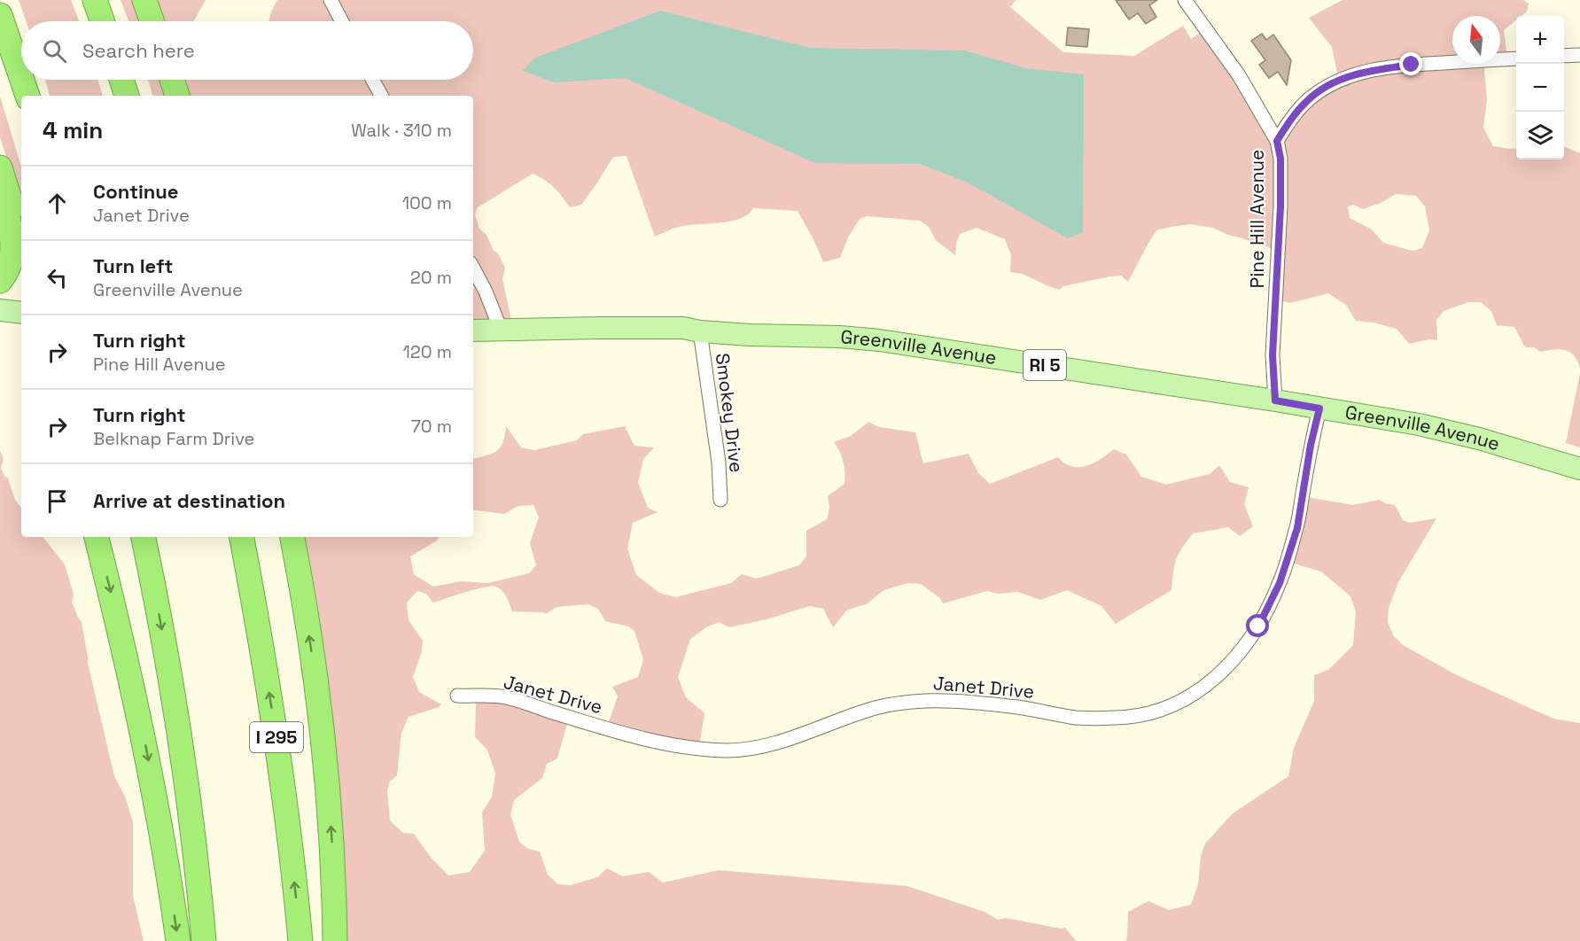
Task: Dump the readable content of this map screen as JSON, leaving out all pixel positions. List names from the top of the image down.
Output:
{
  "streets": {
    "highway": ["I 295"],
    "main road": ["Greenville Avenue", "RI 5"],
    "street": ["Pine Hill Avenue", "Smokey Drive", "Janet Drive"]
  },
  "crossings": [
    ["Pine Hill Avenue", "Greenville Avenue"],
    ["Greenville Avenue", "Smokey Drive"],
    ["Greenville Avenue", "Janet Drive"]
  ],
  "north": "top",
  "page": {
    "map_buttons": ["+", "−"],
    "search": "Search here",
    "heading": ["4 min", "Walk · 310 m"],
    "list": [
      ["Continue", "Janet Drive", "100 m"],
      ["Turn left", "Greenville Avenue", "20 m"],
      ["Turn right", "Pine Hill Avenue", "120 m"],
      ["Turn right", "Belknap Farm Drive", "70 m"],
      "Arrive at destination"
    ]
  }
}
